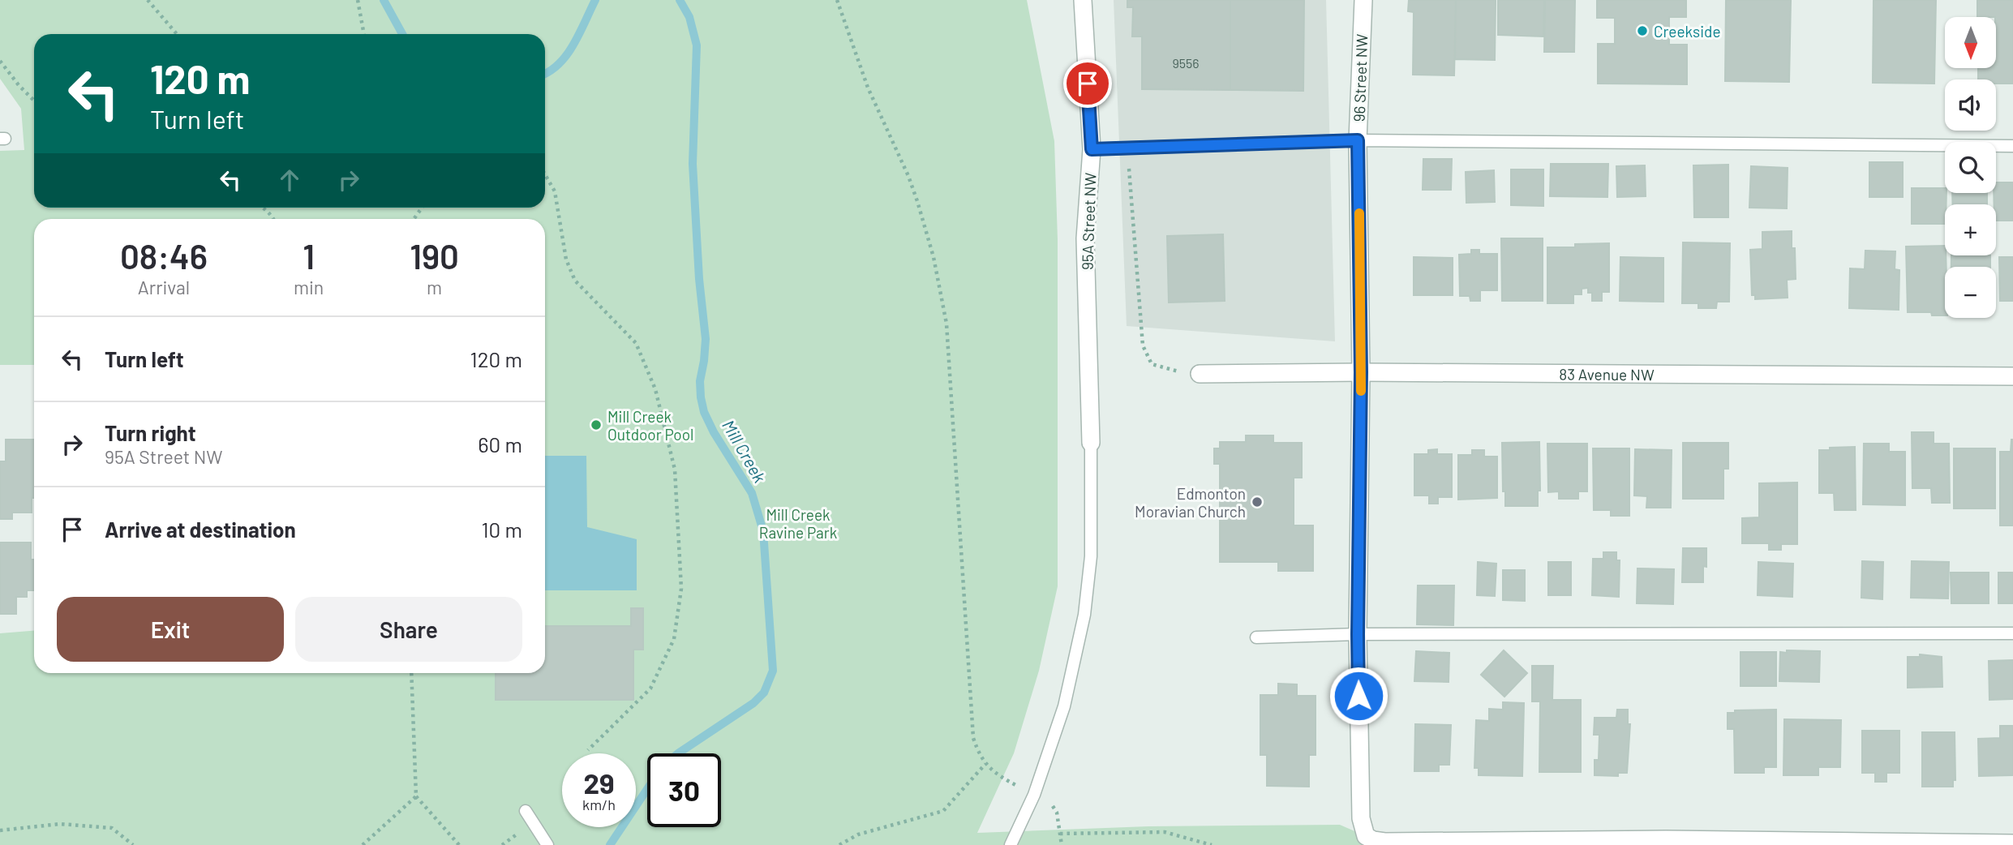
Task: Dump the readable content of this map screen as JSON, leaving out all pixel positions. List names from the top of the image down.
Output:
{
  "streets": {
    "street": ["96 Street NW", "95A Street NW", "83 Avenue NW"]
  },
  "crossings": [
    ["96 Street NW", "83 Avenue NW"]
  ],
  "water": ["Mill Creek"],
  "parks": ["Mill Creek Ravine Park"],
  "places": ["Creekside", "Mill Creek Outdoor Pool", "Edmonton Moravian Church"],
  "house_numbers": ["9556"],
  "north": "bottom",
  "page": {
    "map_buttons": ["+", "−"],
    "turn": ["120 m", "Turn left"],
    "eta": [
      "08:46",
      "Arrival",
      "1",
      "min",
      "190",
      "m"
    ],
    "list": [
      {
        "name": "Turn left",
        "value": "120 m"
      },
      {
        "name": "Turn right",
        "note": "95A Street NW",
        "value": "60 m"
      },
      {
        "name": "Arrive at destination",
        "value": "10 m"
      }
    ],
    "buttons": ["Exit", "Share"],
    "speed": "29 km/h",
    "limit": "30"
  }
}
